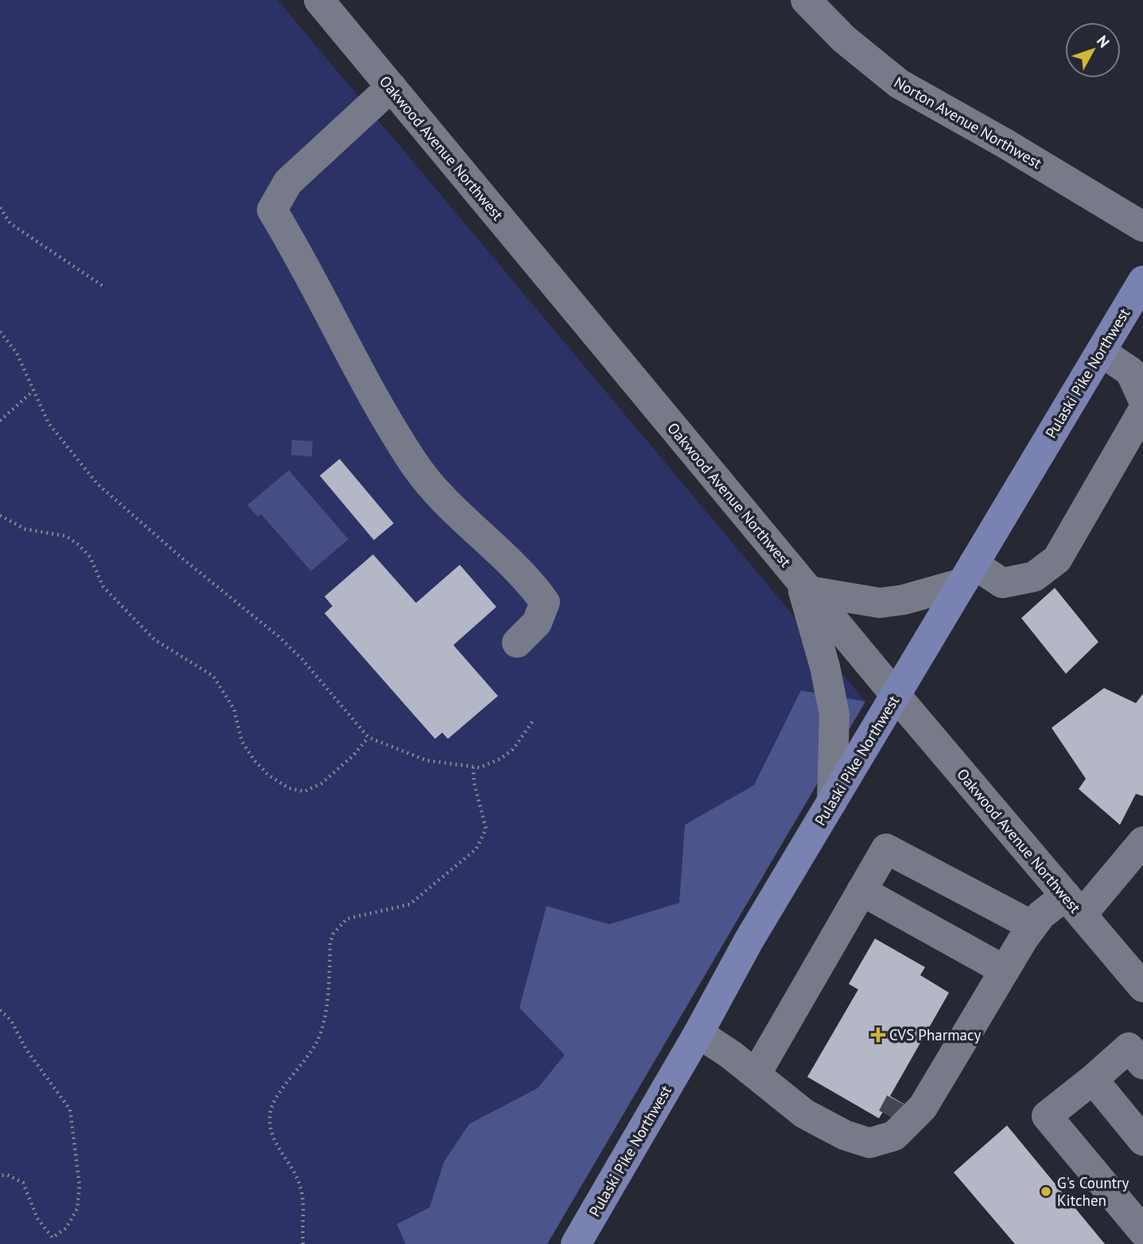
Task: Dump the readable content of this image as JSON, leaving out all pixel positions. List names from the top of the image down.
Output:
{
  "streets": {
    "main road": ["Pulaski Pike Northwest"],
    "street": ["Norton Avenue Northwest", "Oakwood Avenue Northwest"]
  },
  "crossings": [
    ["Oakwood Avenue Northwest", "Pulaski Pike Northwest"]
  ],
  "places": {
    "health": ["CVS Pharmacy"],
    "other": ["G's Country Kitchen"]
  },
  "north": "top right"
}
